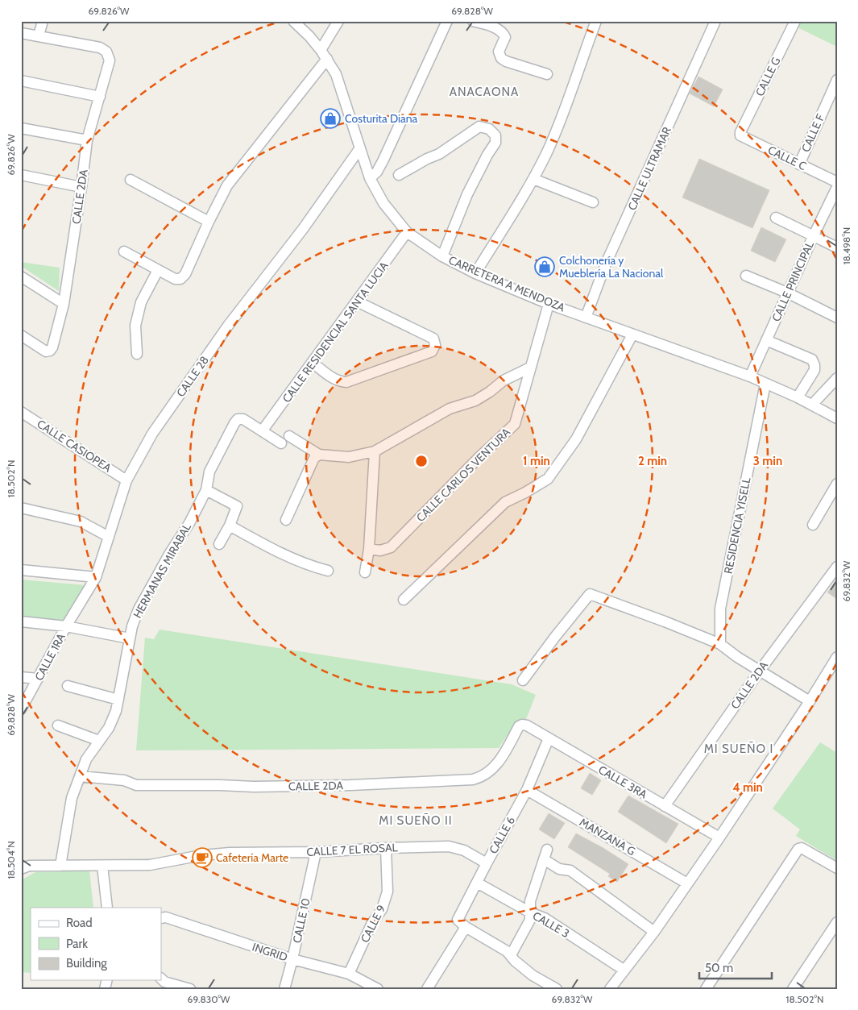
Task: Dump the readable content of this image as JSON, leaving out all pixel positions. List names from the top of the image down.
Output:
{
  "streets": {
    "street": [
      "CALLE G",
      "CALLE F",
      "CALLE C",
      "CALLE ULTRAMAR",
      "CALLE 2DA",
      "CALLE PRINCIPAL",
      "CARRETERA A MENDOZA",
      "CALLE RESIDENCIAL SANTA LUCIA",
      "CALLE 28",
      "CALLE CASIOPEA",
      "CALLE CARLOS VENTURA",
      "RESIDENCIA YISELL",
      "HERMANAS MIRABAL",
      "CALLE 1RA",
      "CALLE 3RA",
      "CALLE 6",
      "MANZANA G",
      "CALLE 7 EL ROSAL",
      "CALLE 10",
      "CALLE 9",
      "CALLE 3",
      "INGRID"
    ]
  },
  "crossings": [
    ["CALLE G", "CALLE C"],
    ["CALLE F", "CALLE C"],
    ["CALLE ULTRAMAR", "CARRETERA A MENDOZA"],
    ["CALLE 2DA", "HERMANAS MIRABAL"],
    ["CALLE 2DA", "CALLE 3RA"],
    ["CALLE PRINCIPAL", "CARRETERA A MENDOZA"],
    ["CARRETERA A MENDOZA", "CALLE RESIDENCIAL SANTA LUCIA"],
    ["CARRETERA A MENDOZA", "CALLE 28"],
    ["CARRETERA A MENDOZA", "CALLE CARLOS VENTURA"],
    ["CARRETERA A MENDOZA", "RESIDENCIA YISELL"],
    ["CALLE RESIDENCIAL SANTA LUCIA", "HERMANAS MIRABAL"],
    ["CALLE 28", "CALLE CASIOPEA"],
    ["CALLE 28", "CALLE 1RA"],
    ["HERMANAS MIRABAL", "CALLE 7 EL ROSAL"],
    ["CALLE 3RA", "CALLE 6"],
    ["CALLE 6", "MANZANA G"],
    ["CALLE 6", "CALLE 7 EL ROSAL"],
    ["CALLE 6", "CALLE 3"],
    ["CALLE 7 EL ROSAL", "CALLE 10"],
    ["CALLE 7 EL ROSAL", "CALLE 9"],
    ["CALLE 10", "INGRID"],
    ["CALLE 9", "INGRID"]
  ],
  "districts": ["ANACAONA", "MI SUEÑO I", "MI SUEÑO II"],
  "places": {
    "shop": ["Costurita Diana", "Colchonería y Mueblería La Nacional"],
    "cafe": ["Cafetería Marte"]
  },
  "legend": ["Road", "Park", "Building"],
  "scale_bar": "50 m",
  "coordinates": [
    "69.826°W",
    "69.828°W",
    "18.498°N",
    "18.502°N",
    "69.832°W",
    "18.504°N",
    "69.830°W"
  ],
  "rings": [
    "1 min",
    "2 min",
    "3 min",
    "4 min"
  ]
}
